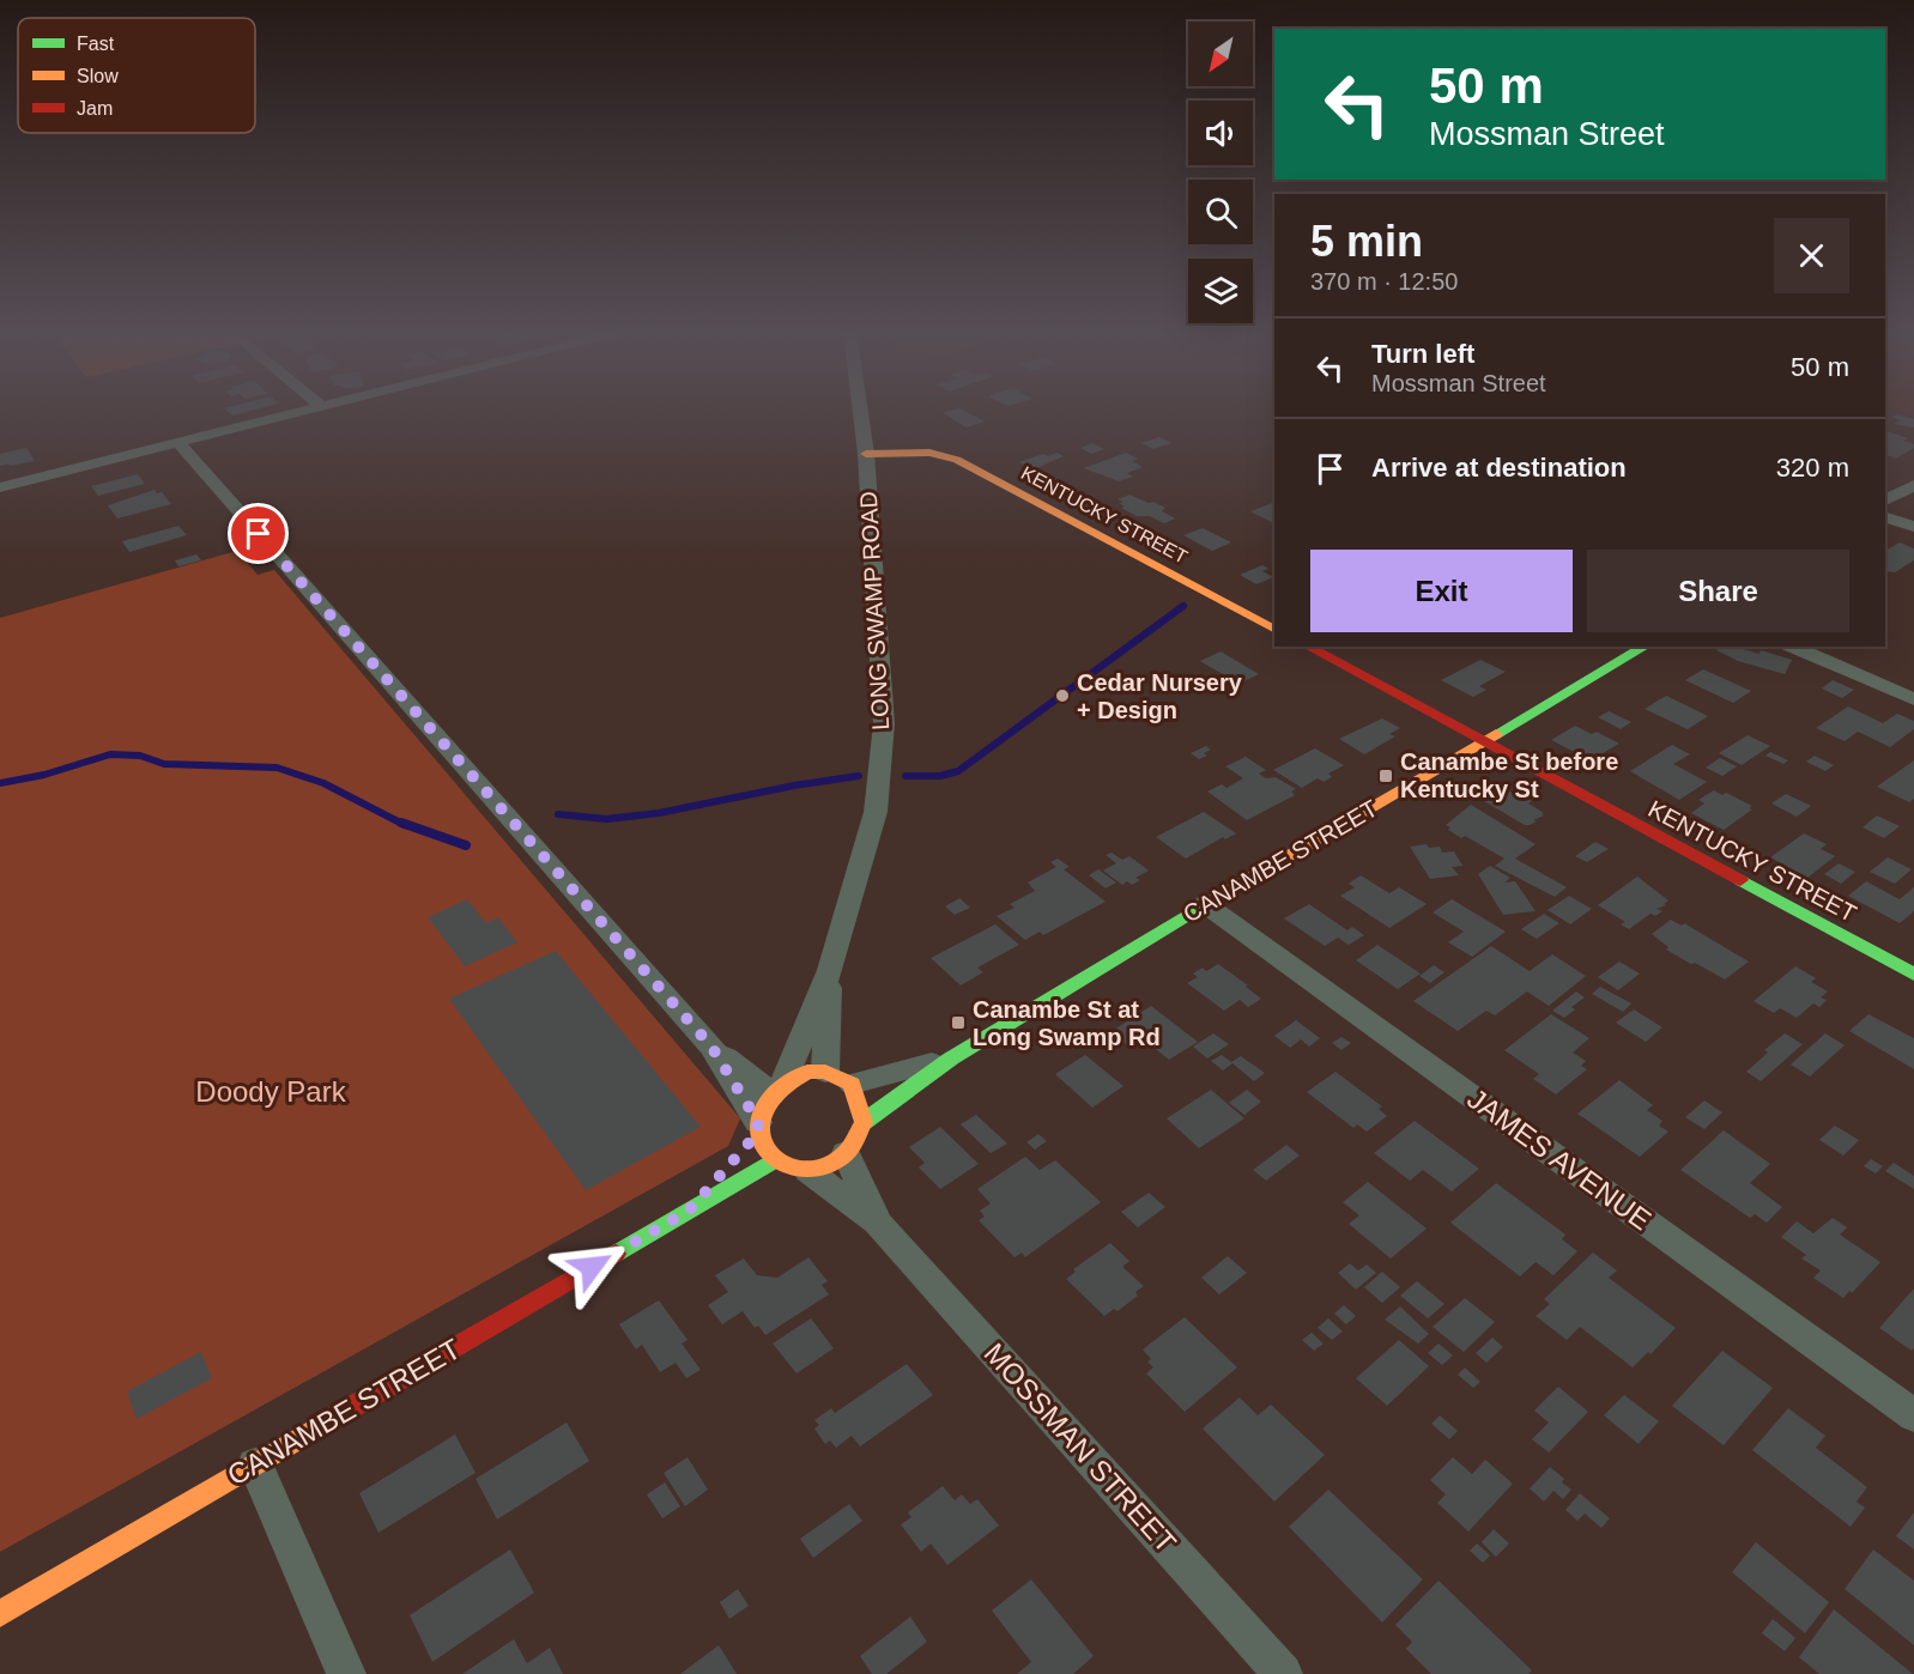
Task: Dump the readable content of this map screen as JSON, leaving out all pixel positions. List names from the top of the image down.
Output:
{
  "streets": {
    "street": [
      "KENTUCKY STREET",
      "LONG SWAMP ROAD",
      "CANAMBE STREET",
      "JAMES AVENUE",
      "MOSSMAN STREET"
    ]
  },
  "crossings": [
    ["KENTUCKY STREET", "LONG SWAMP ROAD"],
    ["KENTUCKY STREET", "CANAMBE STREET"],
    ["LONG SWAMP ROAD", "CANAMBE STREET"],
    ["LONG SWAMP ROAD", "MOSSMAN STREET"],
    ["CANAMBE STREET", "JAMES AVENUE"],
    ["CANAMBE STREET", "MOSSMAN STREET"]
  ],
  "parks": ["Doody Park"],
  "places": {
    "other": ["Cedar Nursery + Design"],
    "transit": ["Canambe St before Kentucky St", "Canambe St at Long Swamp Rd"]
  },
  "legend": ["Fast", "Slow", "Jam"],
  "north": "bottom left",
  "page": {
    "turn": ["50 m", "Mossman Street"],
    "heading": ["5 min", "370 m · 12:50"],
    "list": [
      {
        "name": "Turn left",
        "note": "Mossman Street",
        "value": "50 m"
      },
      {
        "name": "Arrive at destination",
        "value": "320 m"
      }
    ],
    "buttons": ["Exit", "Share"]
  }
}
